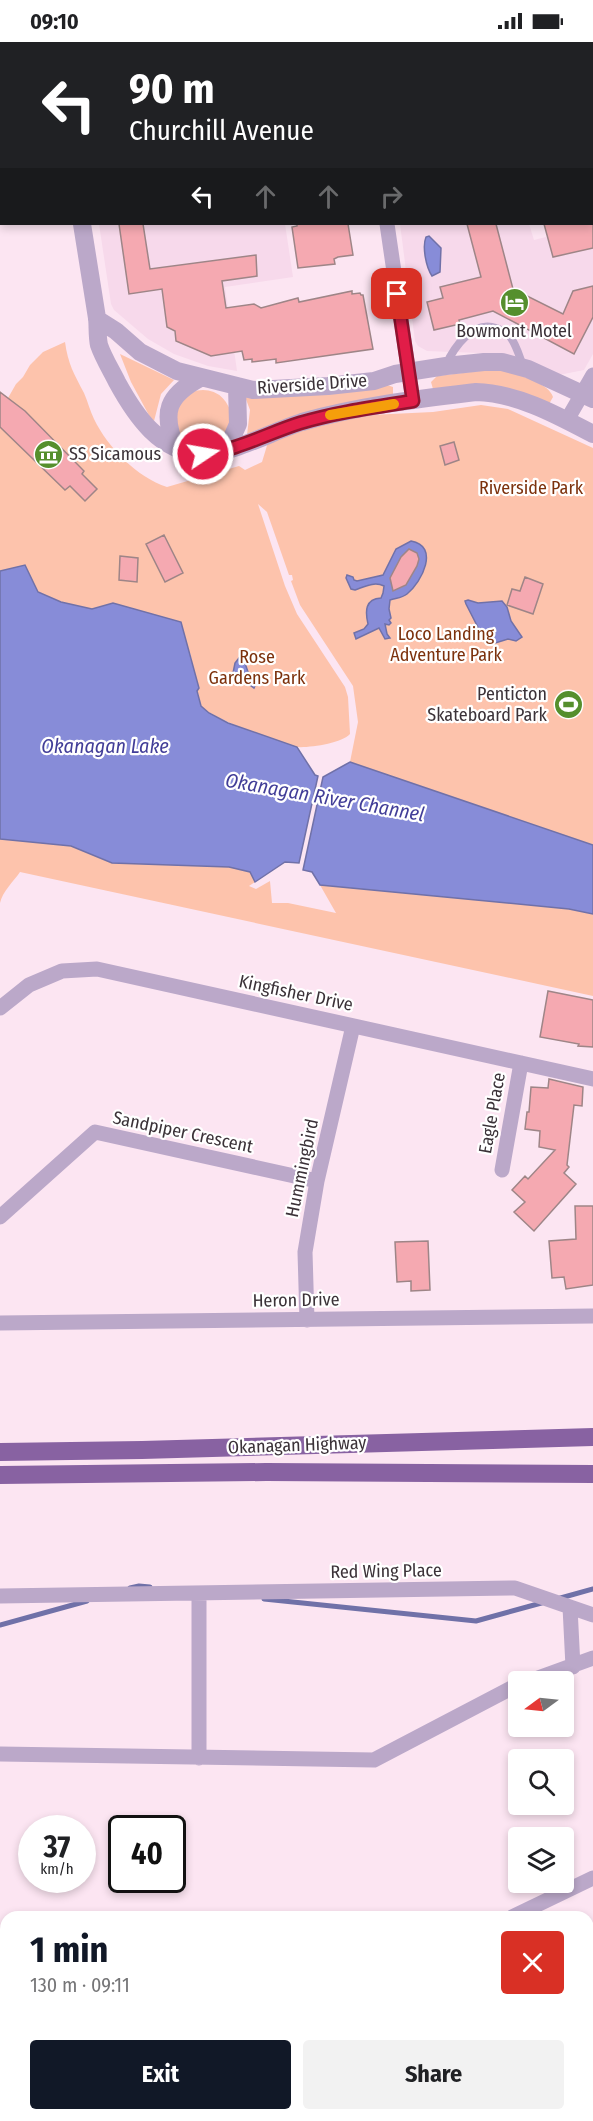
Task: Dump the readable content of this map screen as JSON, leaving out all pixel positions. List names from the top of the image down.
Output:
{
  "streets": {
    "highway": ["Okanagan Highway"],
    "street": [
      "Riverside Drive",
      "Kingfisher Drive",
      "Eagle Place",
      "Sandpiper Crescent",
      "Hummingbird",
      "Heron Drive",
      "Red Wing Place"
    ]
  },
  "crossings": [
    ["Kingfisher Drive", "Eagle Place"],
    ["Kingfisher Drive", "Hummingbird"],
    ["Sandpiper Crescent", "Hummingbird"],
    ["Hummingbird", "Heron Drive"]
  ],
  "water": ["Okanagan Lake", "Okanagan River Channel"],
  "parks": ["Riverside Park", "Loco Landing Adventure Park", "Rose Gardens Park"],
  "places": {
    "hotel": ["Bowmont Motel"],
    "museum": ["SS Sicamous"],
    "sports": ["Penticton Skateboard Park"]
  },
  "north": "left",
  "page": {
    "status": "09:10",
    "turn": ["90 m", "Churchill Avenue"],
    "speed": "37 km/h",
    "limit": "40",
    "heading": ["1 min", "130 m · 09:11"],
    "buttons": ["Exit", "Share"]
  }
}
